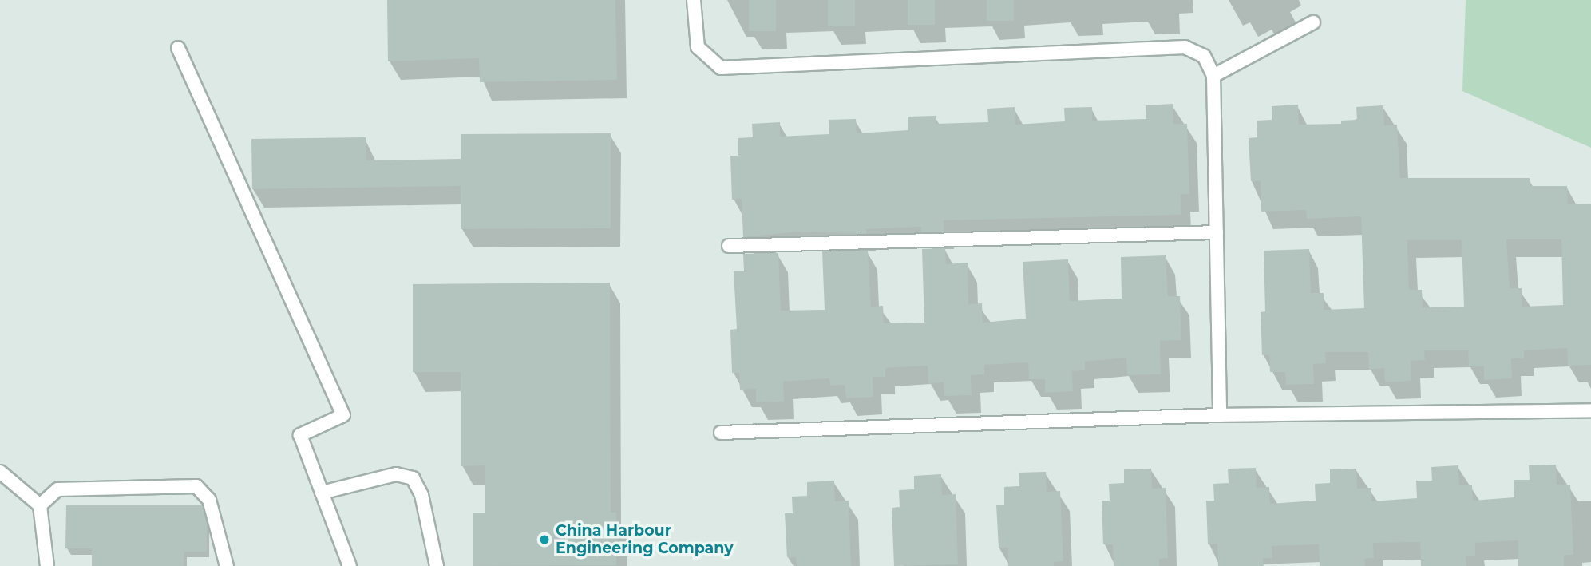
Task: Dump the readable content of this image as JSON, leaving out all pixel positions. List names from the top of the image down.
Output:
{
  "places": ["China Harbour Engineering Company"]
}
